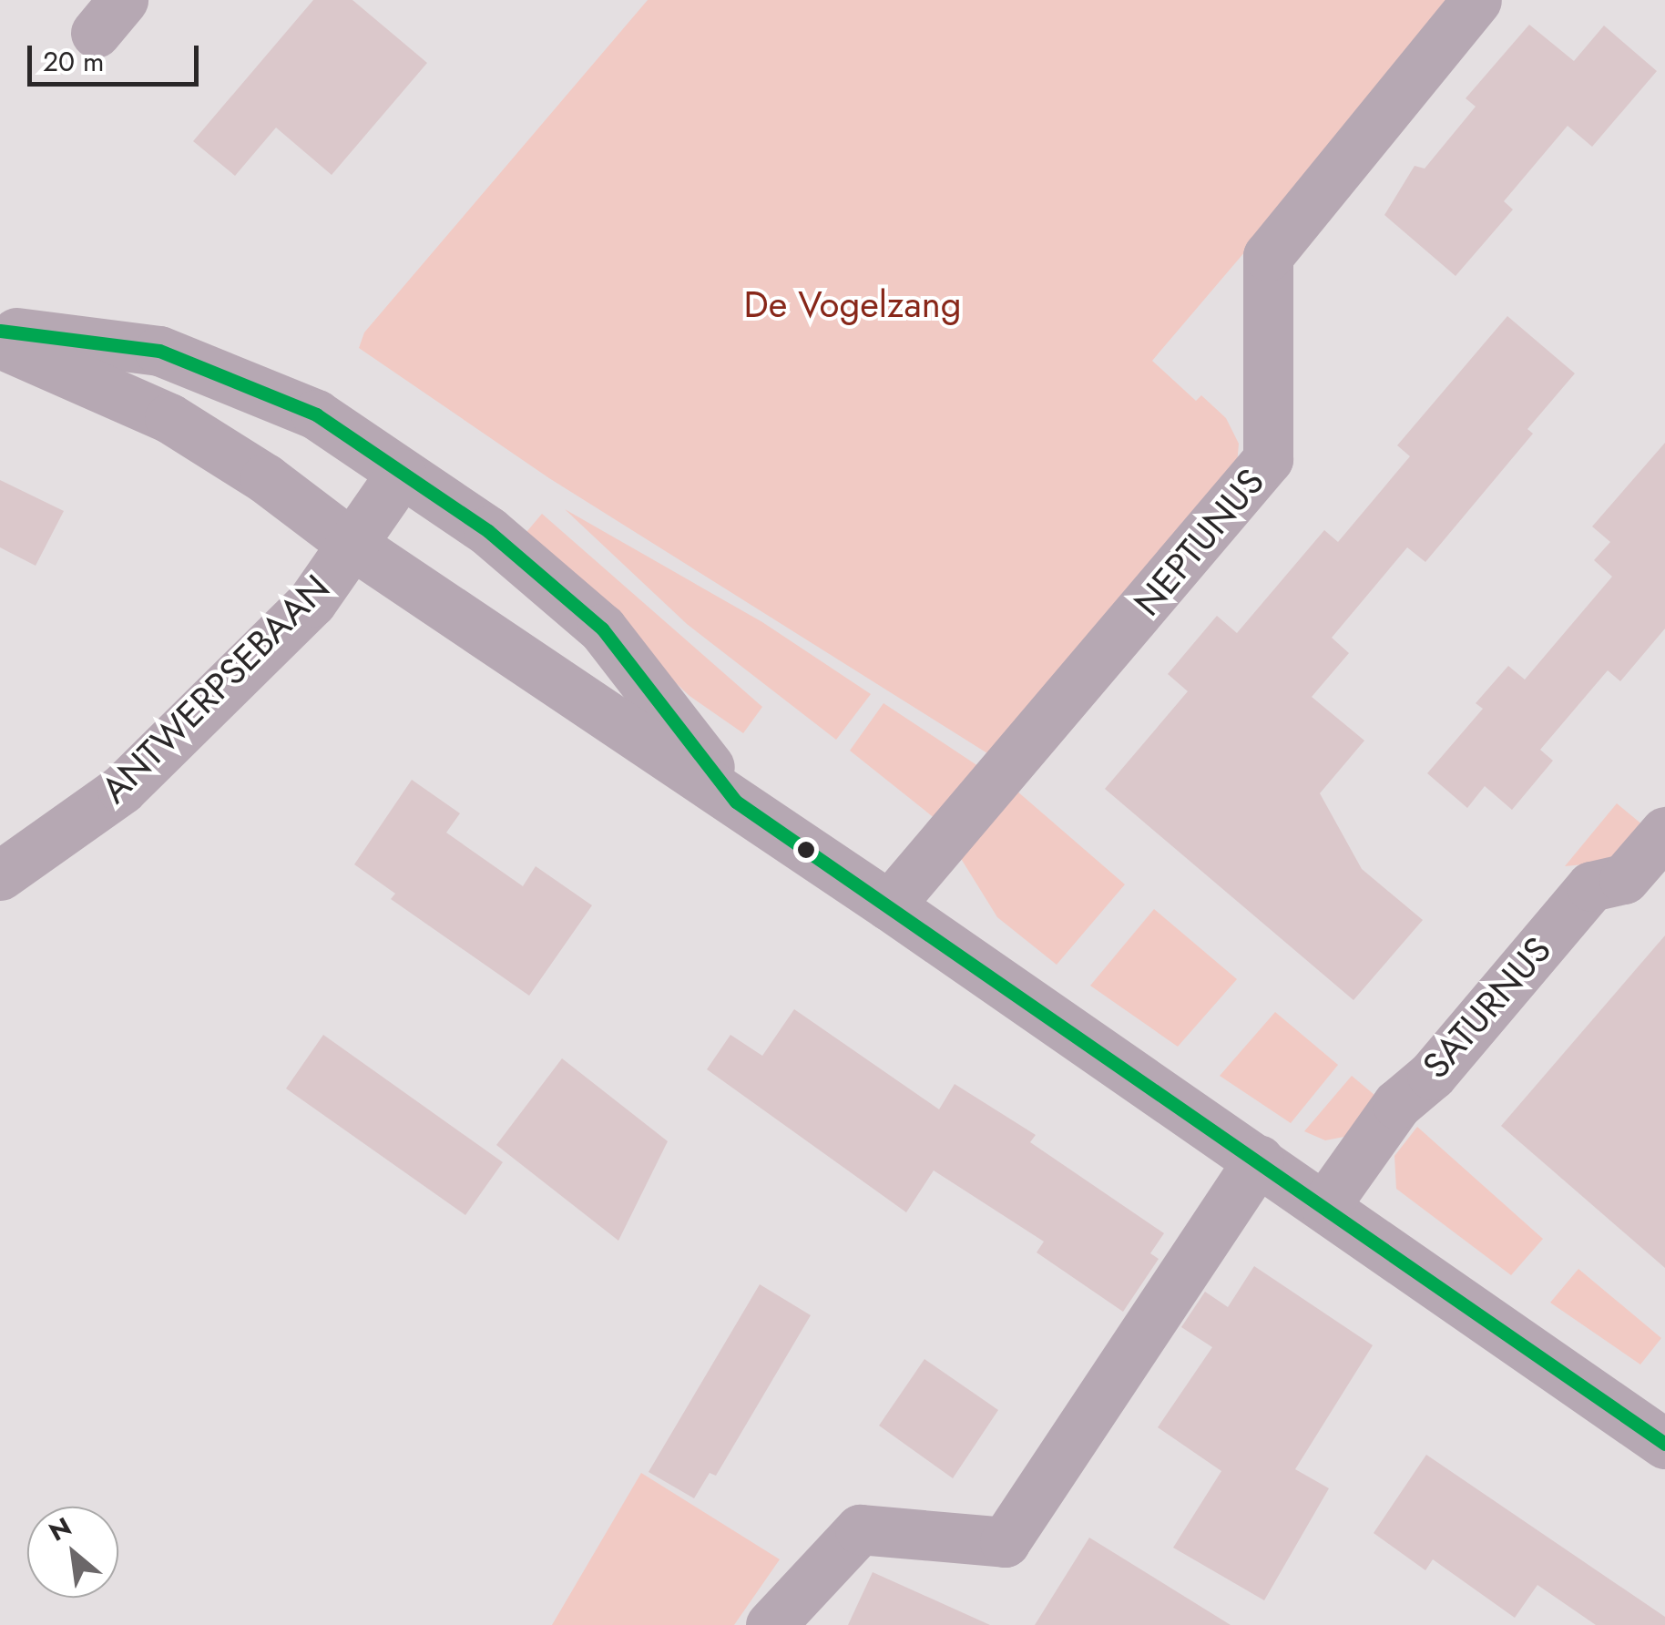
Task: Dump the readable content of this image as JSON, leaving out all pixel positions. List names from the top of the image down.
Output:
{
  "streets": {
    "street": ["NEPTUNUS", "ANTWERPSEBAAN", "SATURNUS"]
  },
  "parks": ["De Vogelzang"],
  "scale_bar": "20 m",
  "north": "top left"
}
